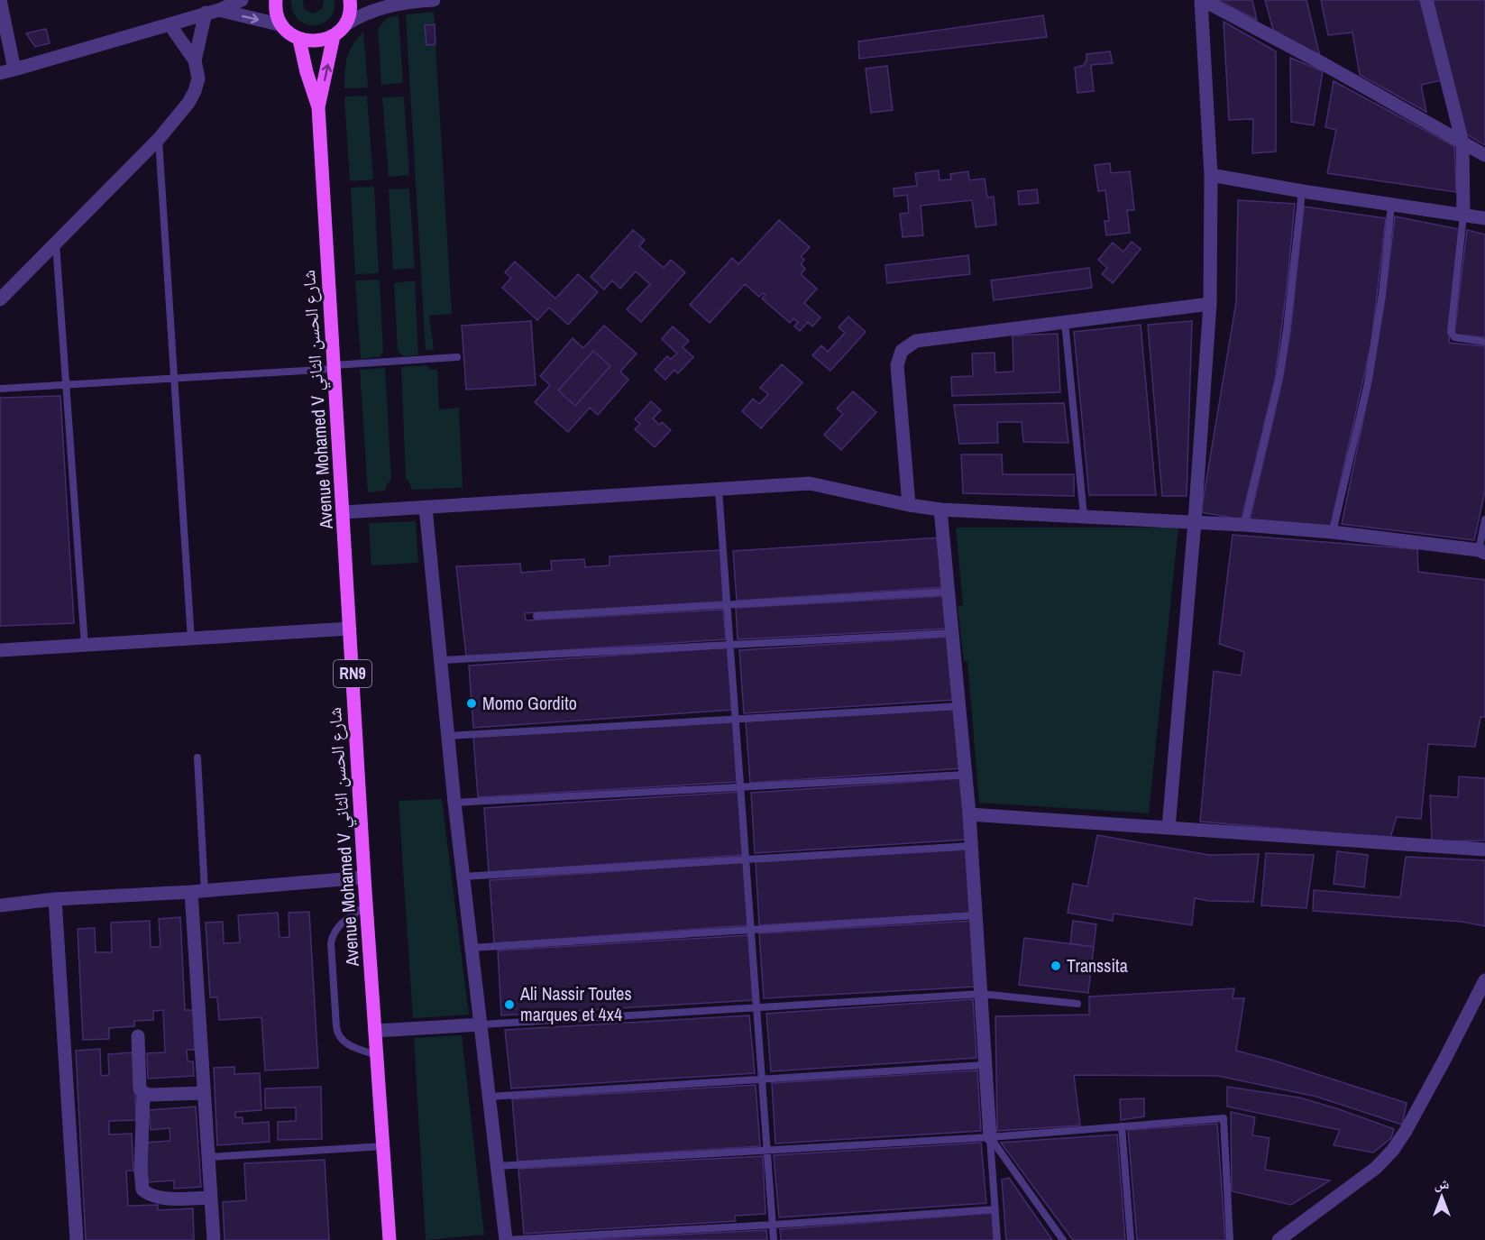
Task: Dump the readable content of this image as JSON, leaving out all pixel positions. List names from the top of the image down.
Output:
{
  "streets": {
    "main road": ["Avenue Mohamed V شارع الحسن الثاني", "RN9"]
  },
  "places": ["Momo Gordito", "Transsita", "Ali Nassir Toutes marques et 4x4"],
  "north": "top"
}
